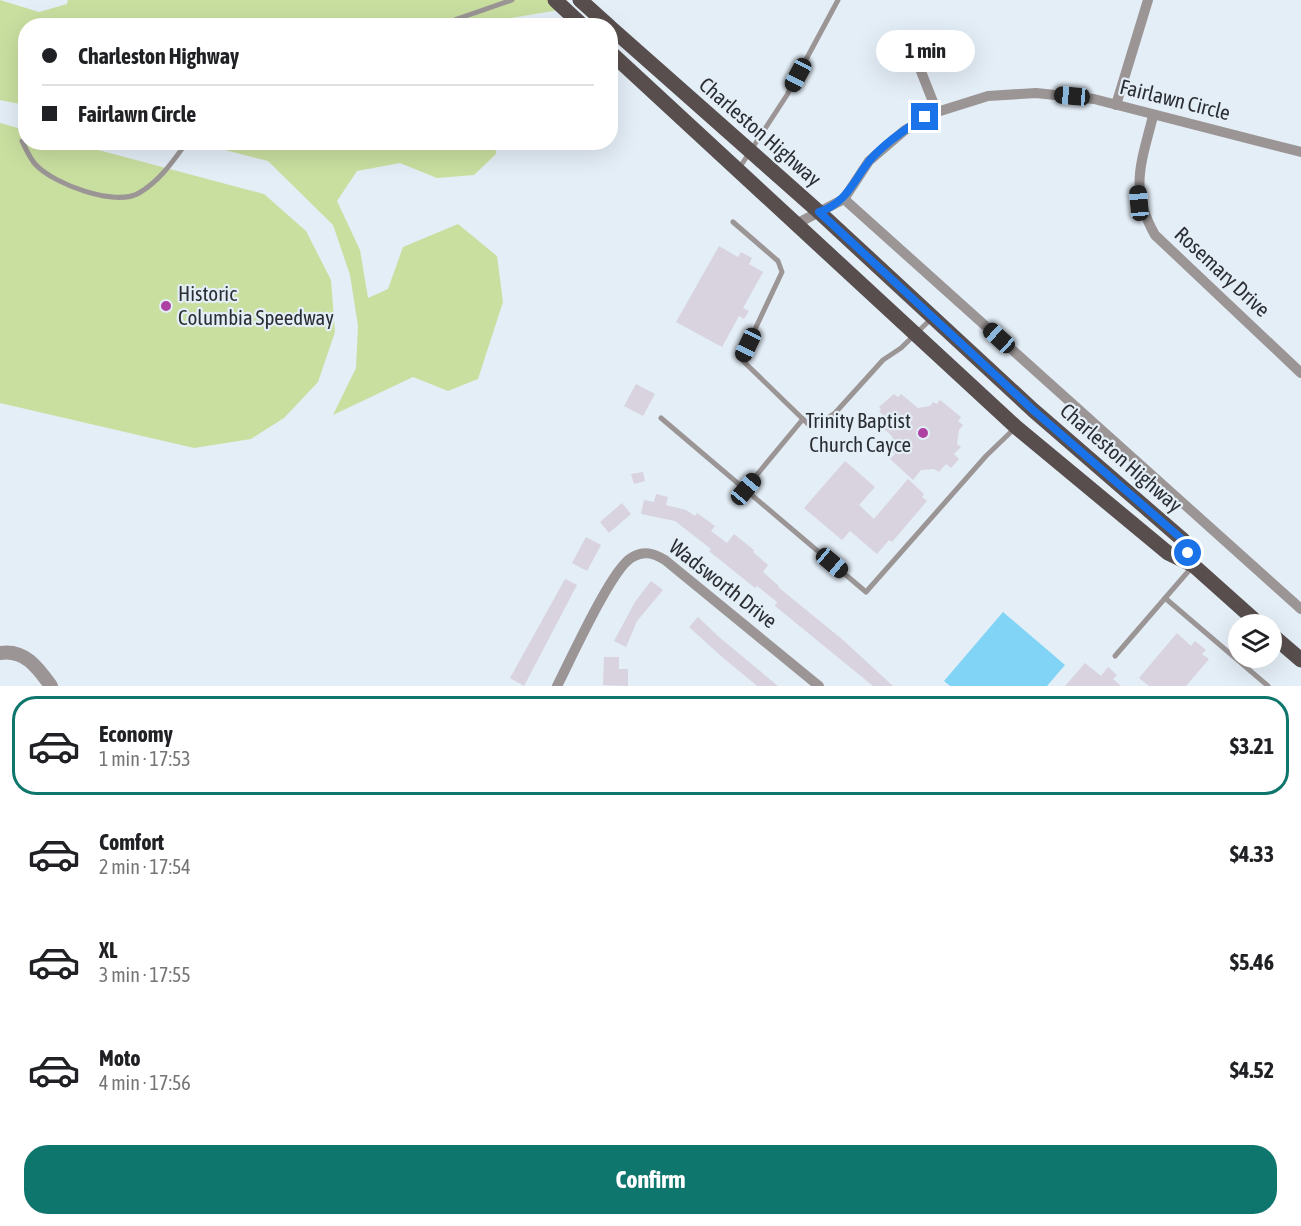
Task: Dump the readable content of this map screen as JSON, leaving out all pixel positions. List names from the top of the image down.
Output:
{
  "streets": {
    "main road": ["Charleston Highway"],
    "street": ["Fairlawn Circle", "Rosemary Drive", "Wadsworth Drive"]
  },
  "crossings": [
    ["Fairlawn Circle", "Charleston Highway"],
    ["Fairlawn Circle", "Rosemary Drive"]
  ],
  "places": ["Historic Columbia Speedway", "Trinity Baptist Church Cayce"],
  "page": {
    "banner": ["Charleston Highway", "Fairlawn Circle"],
    "bubble": "1 min",
    "list": [
      {
        "name": "Economy",
        "note": "1 min · 17:53",
        "value": "$3.21"
      },
      {
        "name": "Comfort",
        "note": "2 min · 17:54",
        "value": "$4.33"
      },
      {
        "name": "XL",
        "note": "3 min · 17:55",
        "value": "$5.46"
      },
      {
        "name": "Moto",
        "note": "4 min · 17:56",
        "value": "$4.52"
      }
    ],
    "buttons": "Confirm"
  }
}
